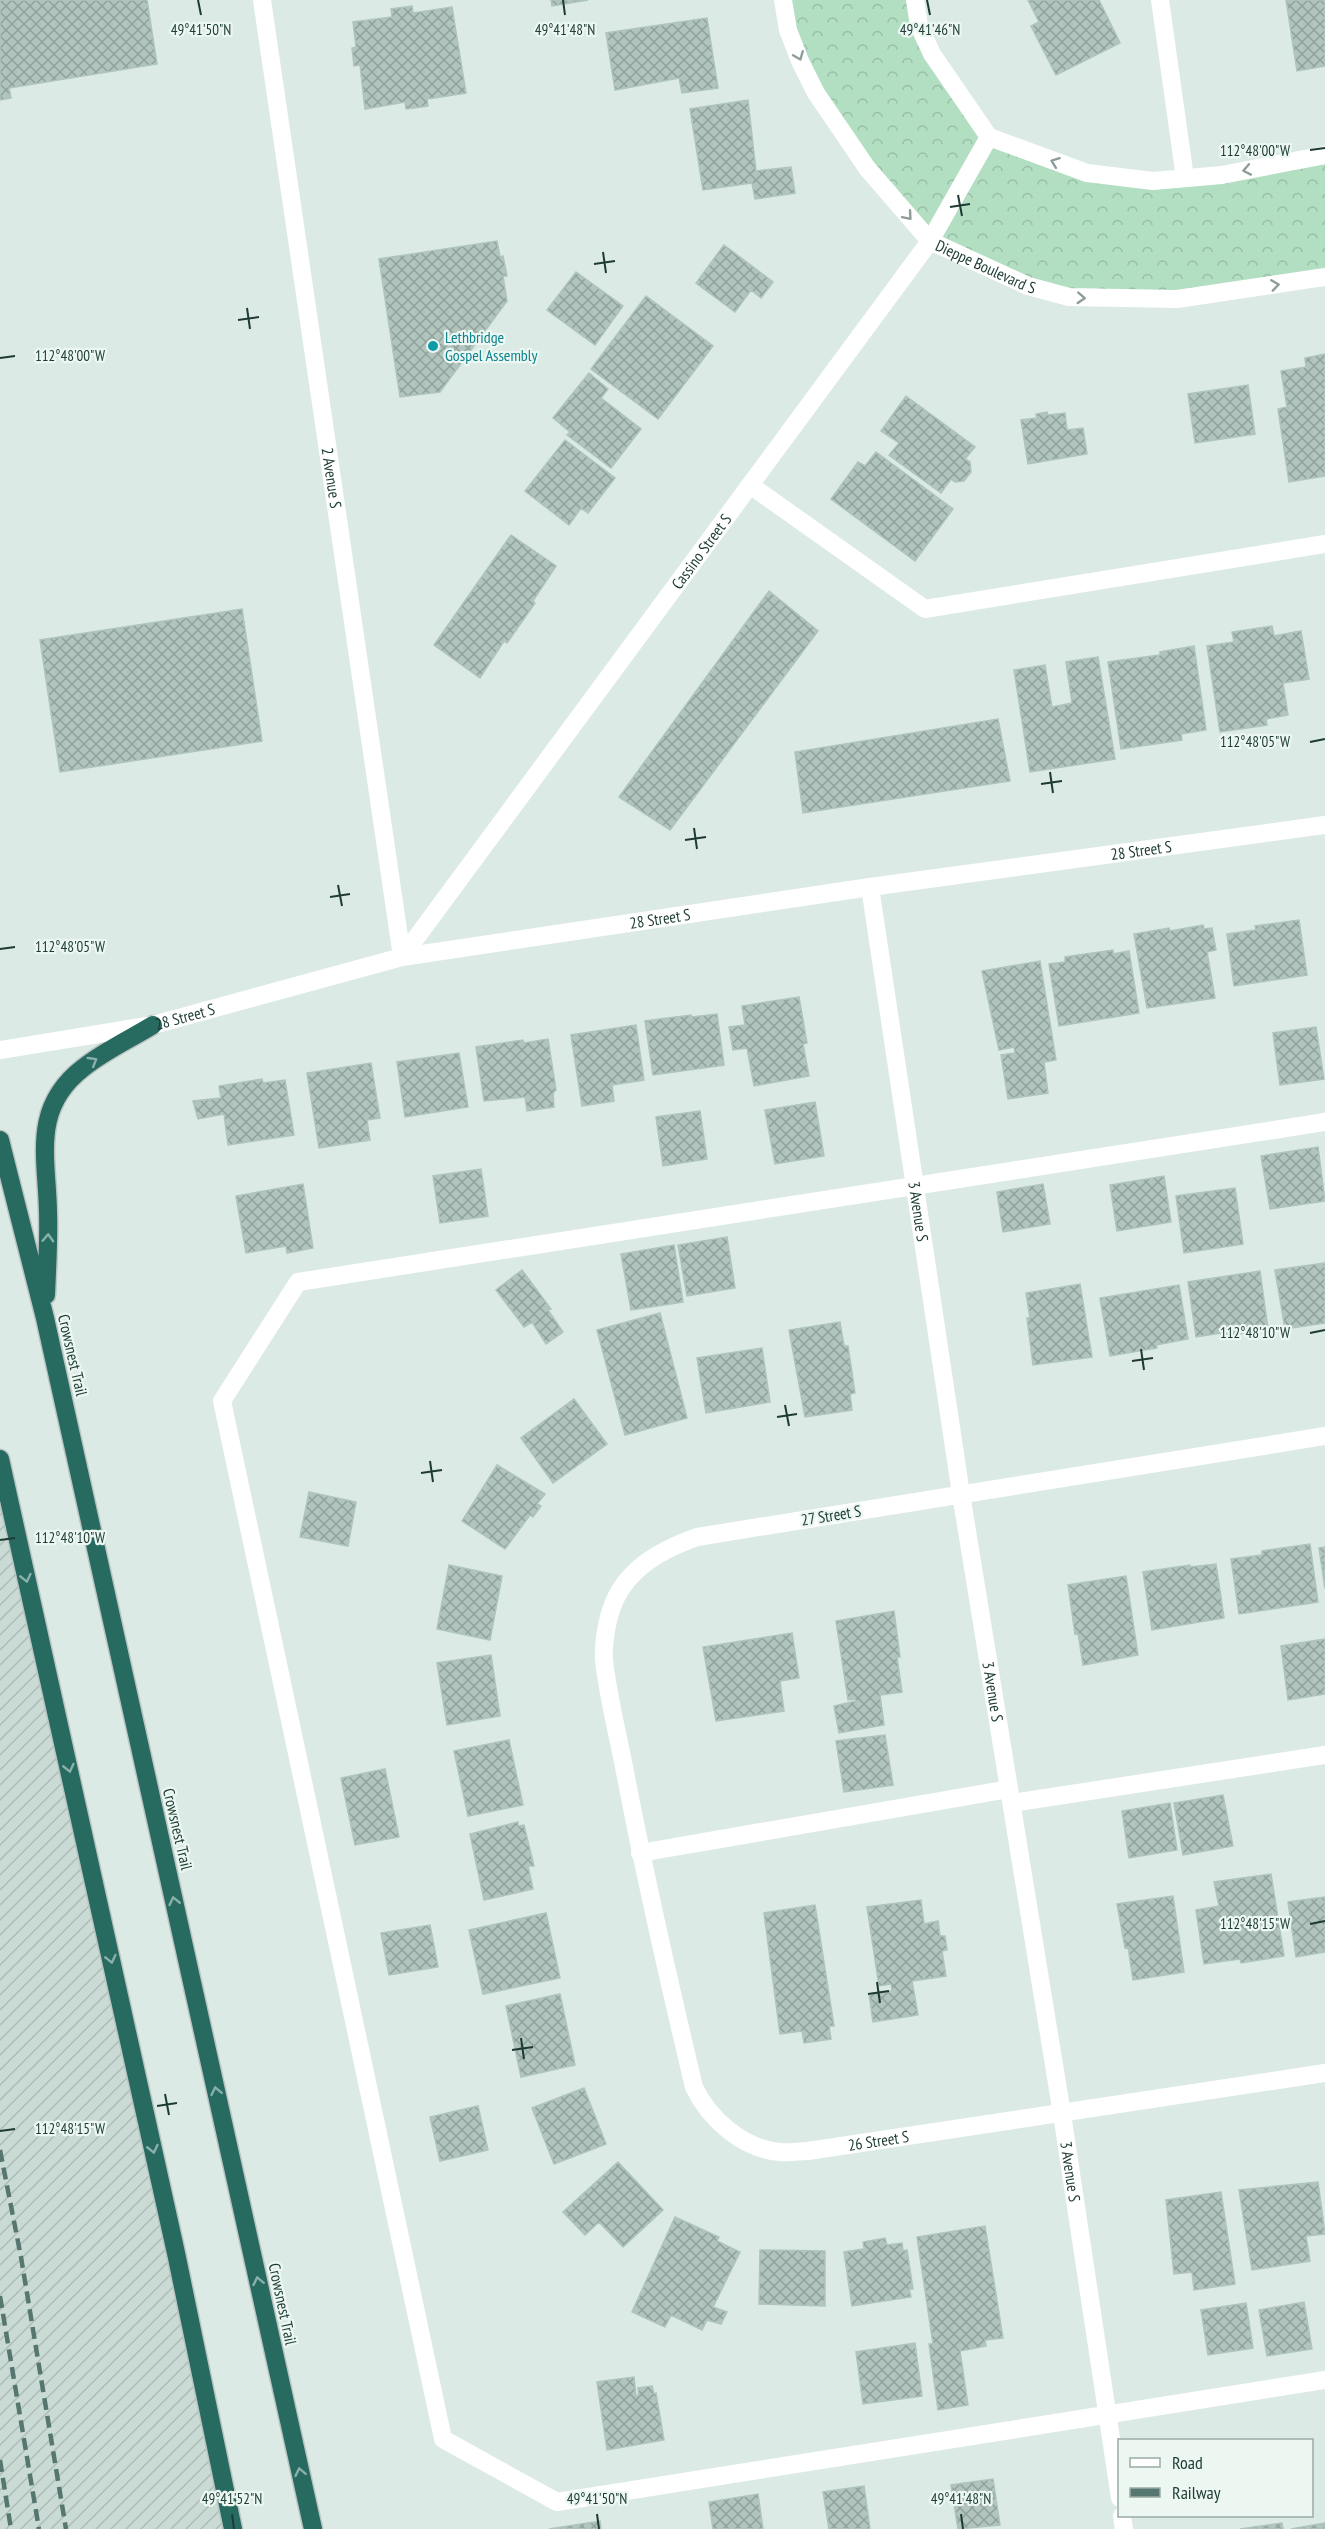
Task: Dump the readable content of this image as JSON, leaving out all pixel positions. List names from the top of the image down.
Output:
{
  "streets": {
    "highway": ["Crowsnest Trail"],
    "street": [
      "Dieppe Boulevard S",
      "2 Avenue S",
      "Cassino Street S",
      "28 Street S",
      "3 Avenue S",
      "27 Street S",
      "26 Street S"
    ]
  },
  "crossings": [
    ["Dieppe Boulevard S", "Cassino Street S"],
    ["2 Avenue S", "Cassino Street S"],
    ["2 Avenue S", "28 Street S"],
    ["Cassino Street S", "28 Street S"],
    ["28 Street S", "3 Avenue S"],
    ["3 Avenue S", "27 Street S"],
    ["3 Avenue S", "26 Street S"],
    ["27 Street S", "26 Street S"]
  ],
  "one_way": ["Dieppe Boulevard S"],
  "places": ["Lethbridge Gospel Assembly"],
  "legend": ["Road", "Railway"],
  "coordinates": [
    "49°41'46\"N",
    "49°41'50\"N",
    "49°41'48\"N",
    "112°48'00\"W",
    "112°48'05\"W",
    "112°48'10\"W",
    "112°48'15\"W",
    "49°41'52\"N"
  ]
}
